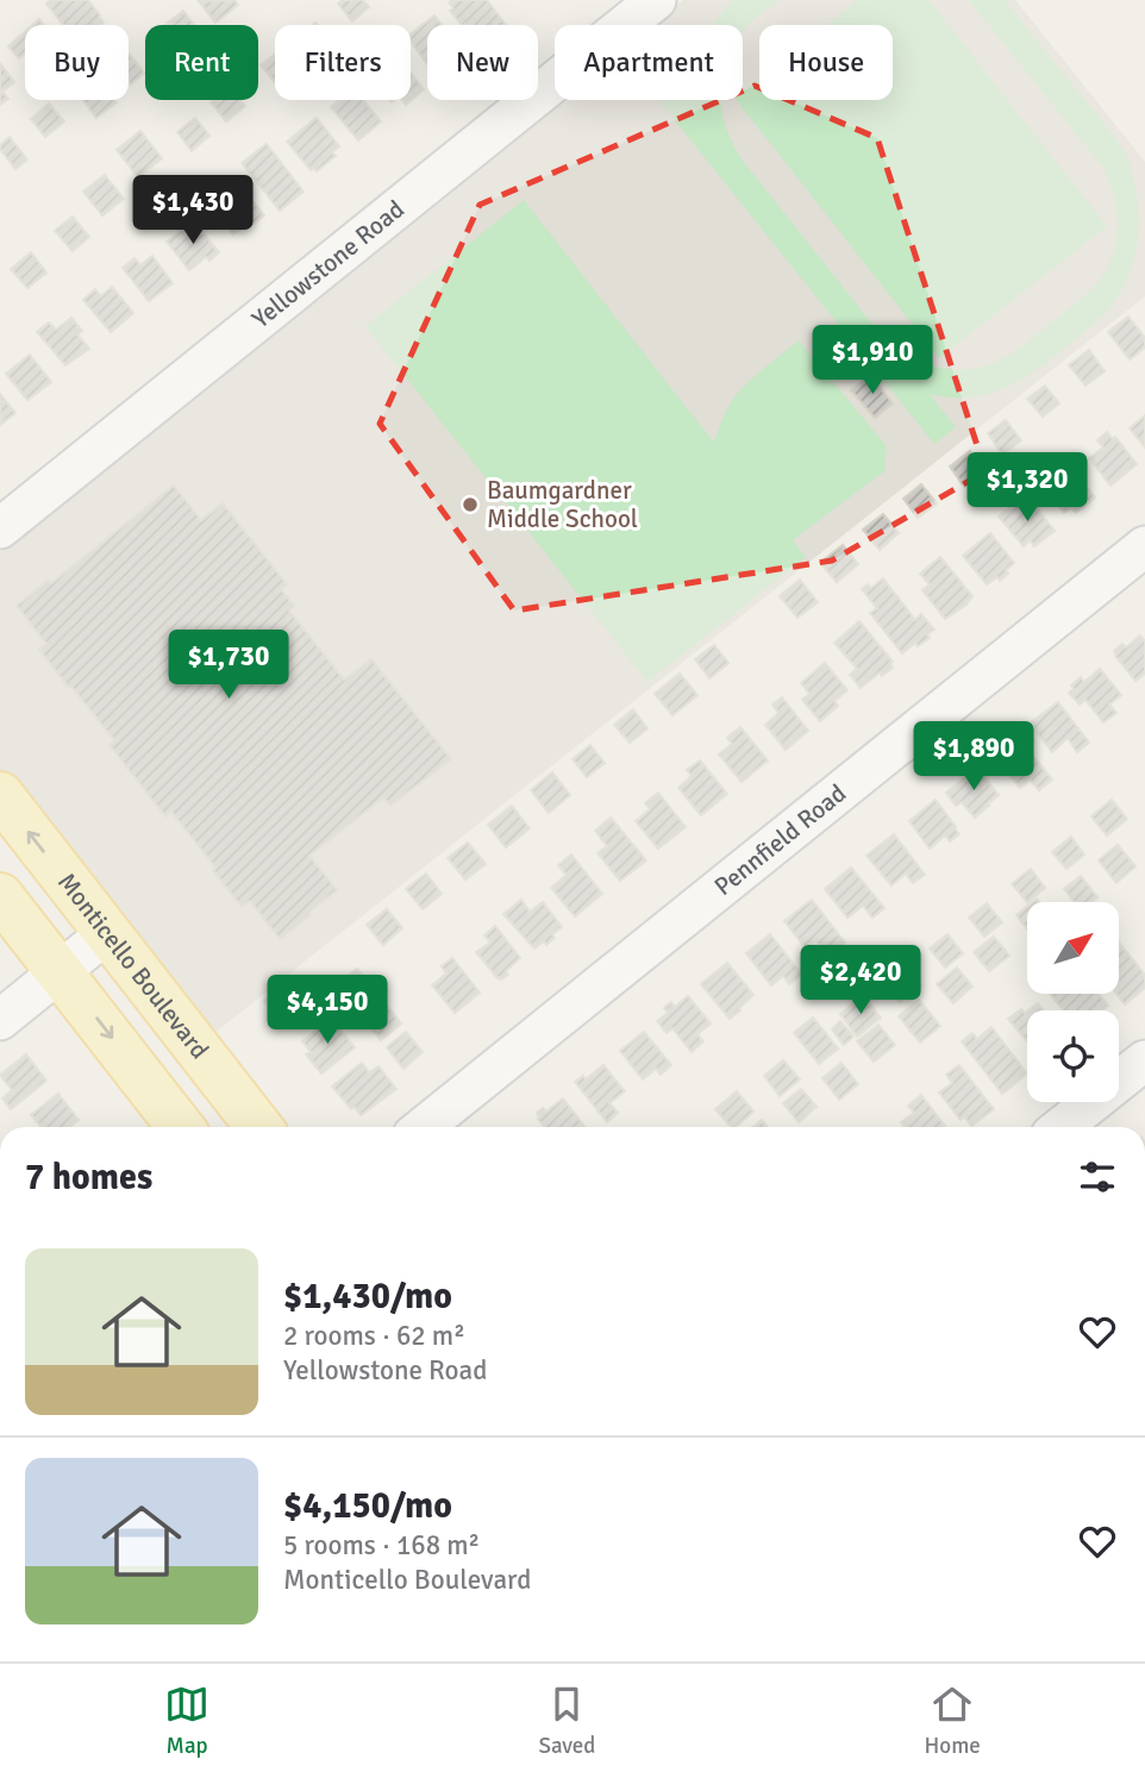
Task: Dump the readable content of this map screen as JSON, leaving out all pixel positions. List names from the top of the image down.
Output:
{
  "streets": {
    "main road": ["Monticello Boulevard"],
    "street": ["Yellowstone Road", "Pennfield Road"]
  },
  "places": ["Baumgardner Middle School"],
  "north": "top right",
  "page": {
    "chip": [
      "Buy",
      "Rent",
      "Filters",
      "New",
      "Apartment",
      "House"
    ],
    "price": [
      "$1,430",
      "$1,910",
      "$1,320",
      "$1,730",
      "$1,890",
      "$2,420",
      "$4,150"
    ],
    "heading": "7 homes",
    "list": [
      {
        "name": "$1,430/mo",
        "note": "2 rooms · 62 m² · Yellowstone Road"
      },
      {
        "name": "$4,150/mo",
        "note": "5 rooms · 168 m² · Monticello Boulevard"
      }
    ],
    "tabs": ["Map", "Saved", "Home"]
  }
}
